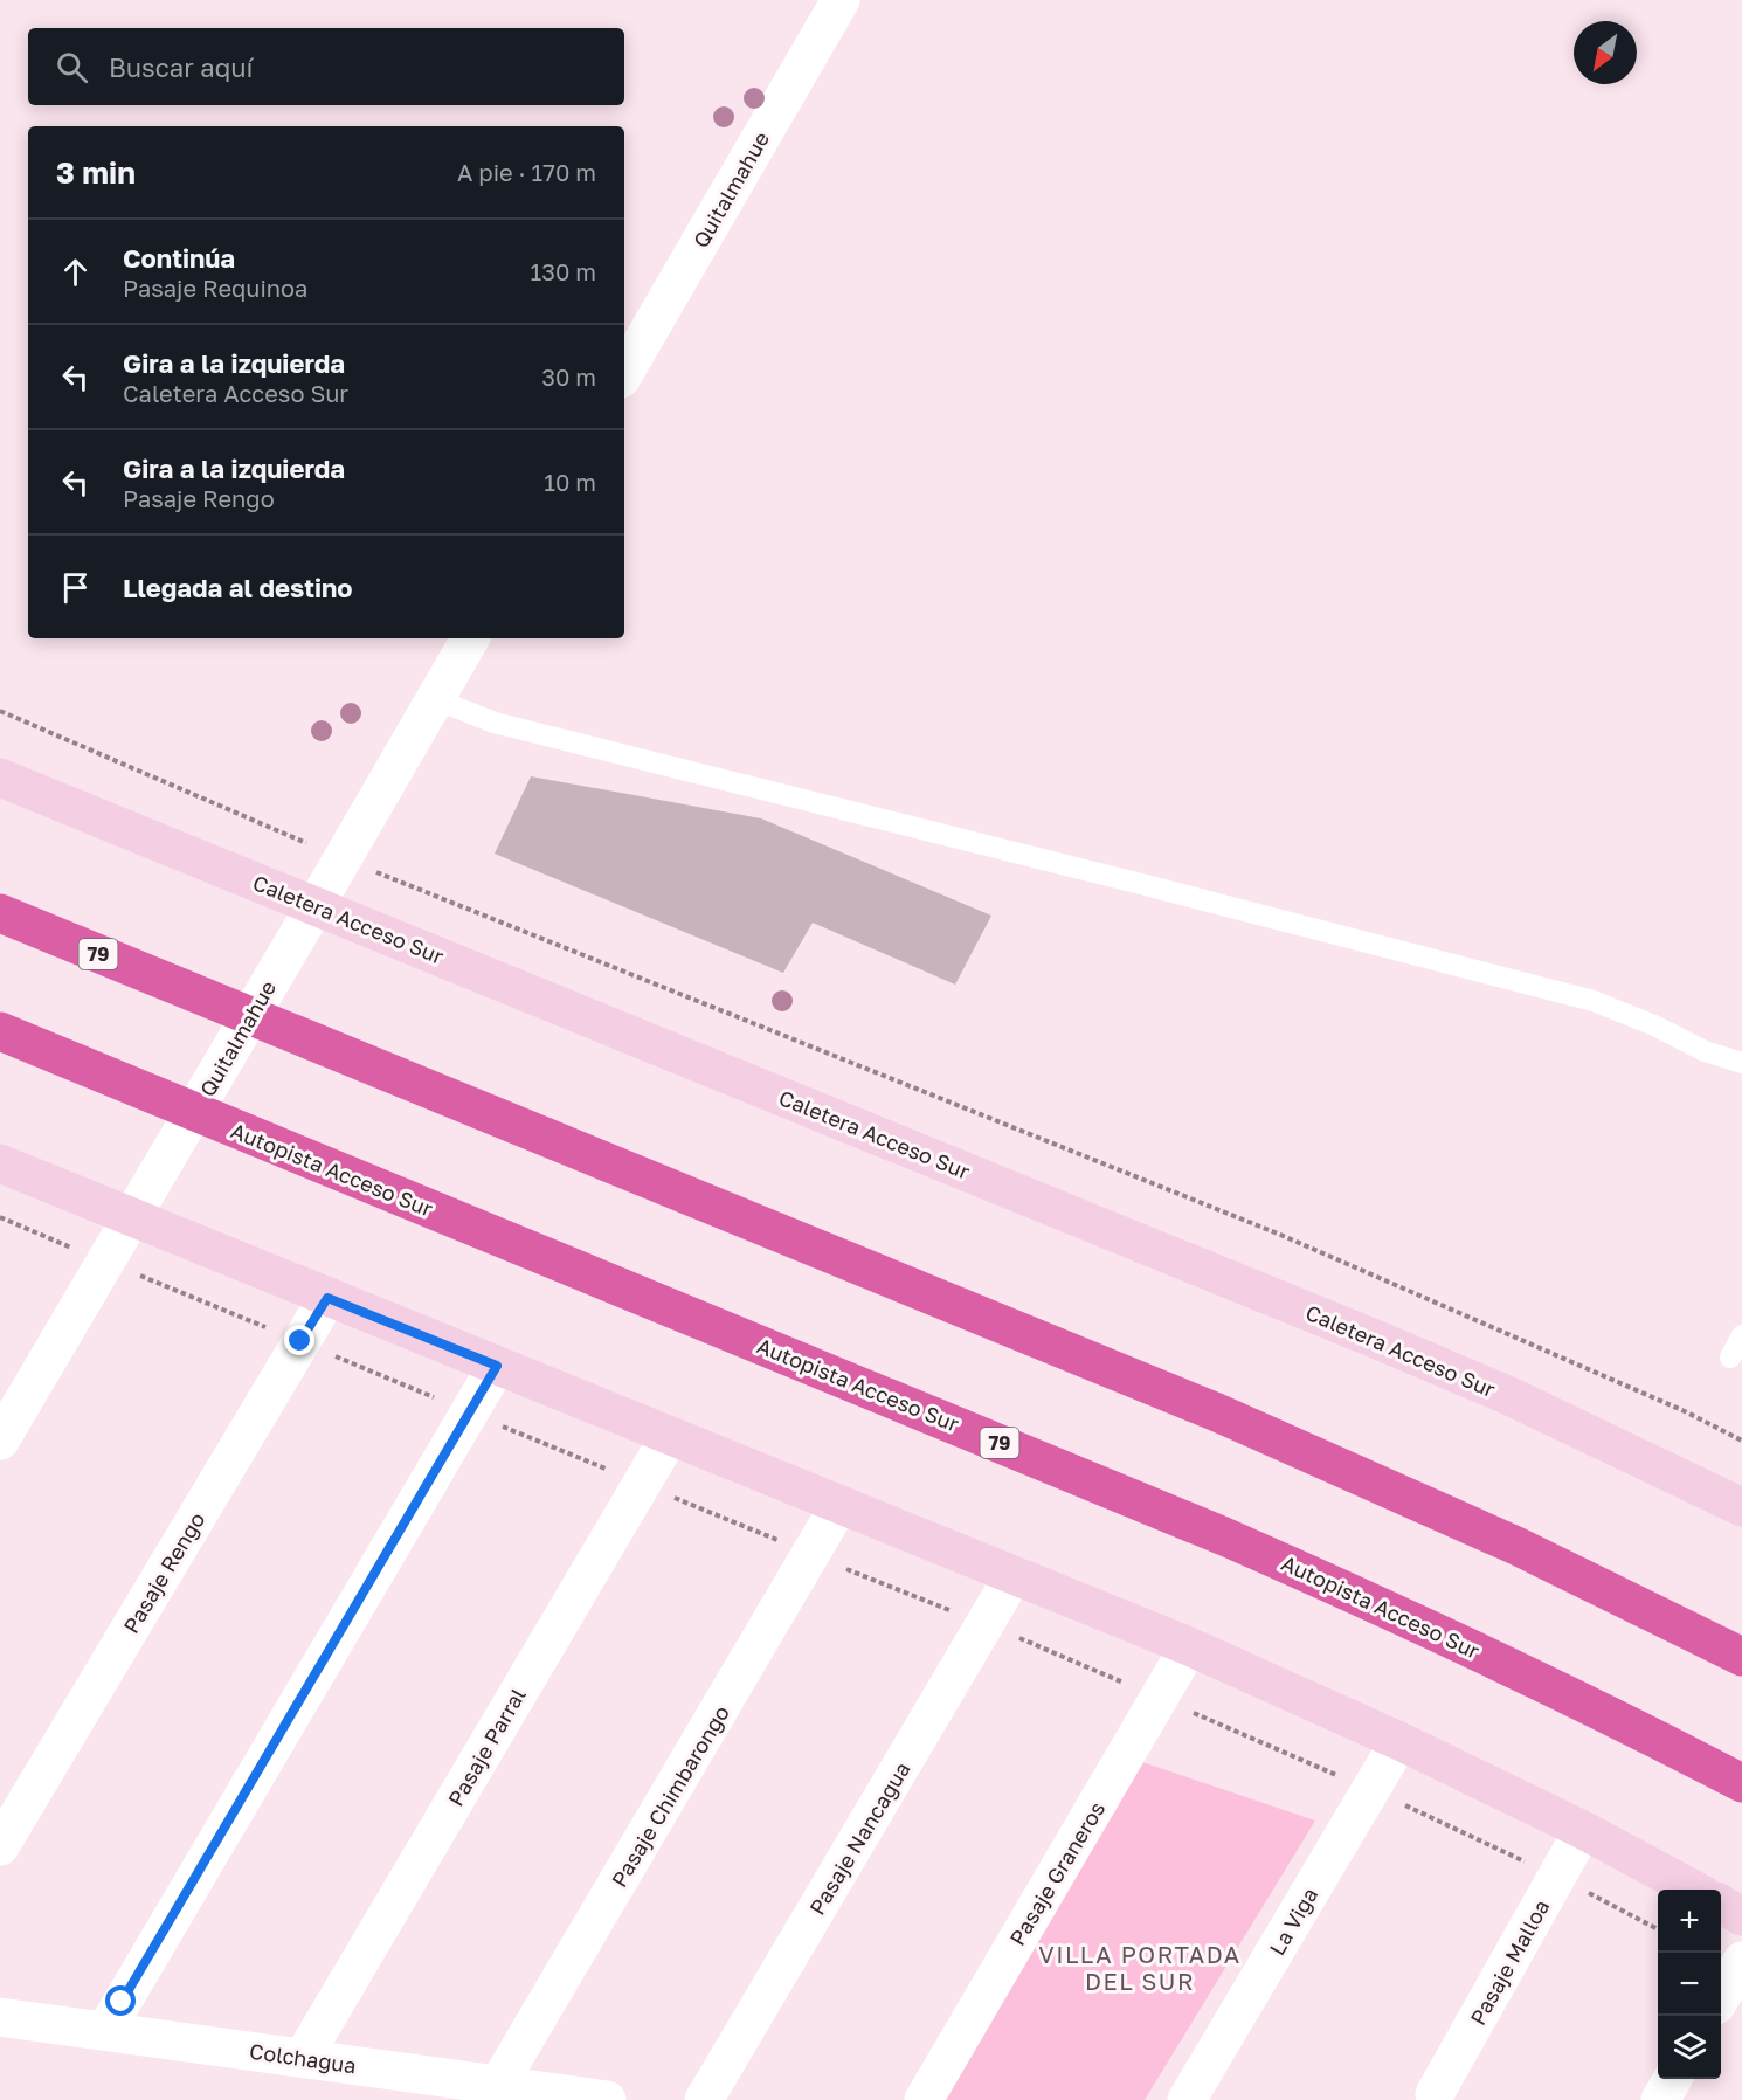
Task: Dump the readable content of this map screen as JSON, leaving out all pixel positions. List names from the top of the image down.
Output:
{
  "streets": {
    "highway": ["79", "Autopista Acceso Sur"],
    "main road": ["Caletera Acceso Sur"],
    "street": [
      "Quitalmahue",
      "Pasaje Rengo",
      "Pasaje Parral",
      "Pasaje Chimbarongo",
      "Pasaje Nancagua",
      "Pasaje Graneros",
      "La Viga",
      "Pasaje Malloa",
      "Colchagua"
    ]
  },
  "crossings": [
    ["Quitalmahue", "Caletera Acceso Sur"],
    ["Pasaje Parral", "Colchagua"],
    ["Pasaje Chimbarongo", "Colchagua"]
  ],
  "districts": ["VILLA PORTADA DEL SUR"],
  "north": "bottom left",
  "page": {
    "search": "Buscar aquí",
    "heading": ["3 min", "A pie · 170 m"],
    "list": [
      ["Continúa", "Pasaje Requinoa", "130 m"],
      ["Gira a la izquierda", "Caletera Acceso Sur", "30 m"],
      ["Gira a la izquierda", "Pasaje Rengo", "10 m"],
      "Llegada al destino"
    ],
    "map_buttons": ["+", "−"]
  }
}
